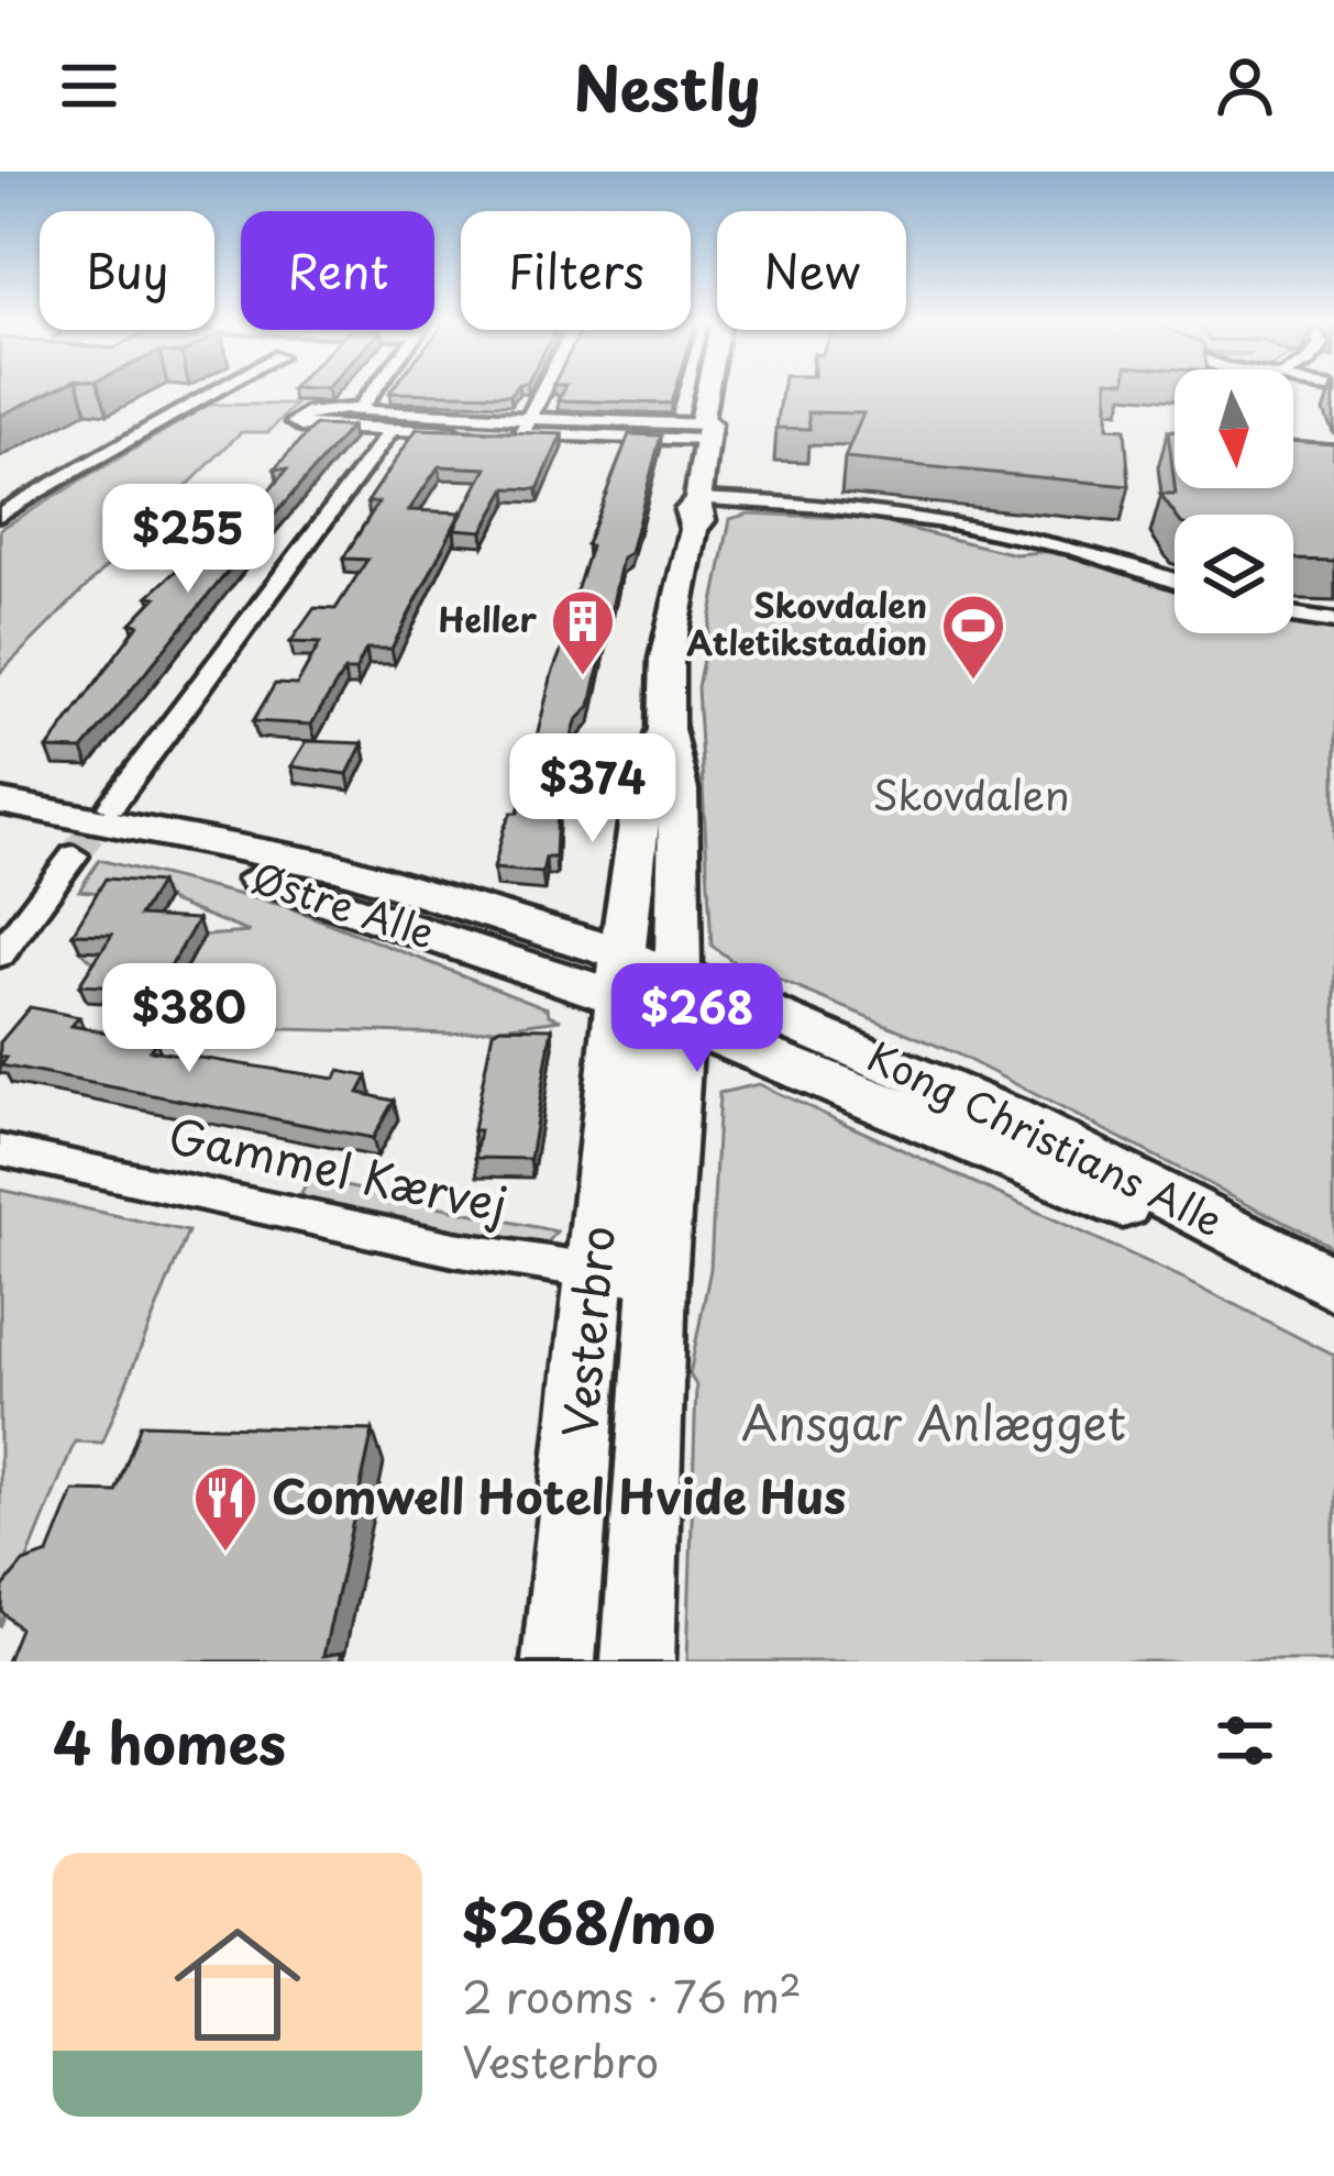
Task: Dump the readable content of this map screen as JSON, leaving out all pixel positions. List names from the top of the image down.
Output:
{
  "streets": {
    "main road": ["Østre Alle", "Kong Christians Alle", "Vesterbro"],
    "street": ["Gammel Kærvej"]
  },
  "crossings": [
    ["Østre Alle", "Kong Christians Alle"],
    ["Østre Alle", "Vesterbro"],
    ["Kong Christians Alle", "Vesterbro"],
    ["Gammel Kærvej", "Vesterbro"]
  ],
  "parks": ["Skovdalen", "Ansgar Anlægget"],
  "places": {
    "building": ["Heller"],
    "sports": ["Skovdalen Atletikstadion"],
    "restaurant": ["Comwell Hotel Hvide Hus"]
  },
  "north": "bottom",
  "page": {
    "header": "Nestly",
    "chip": [
      "Buy",
      "Rent",
      "Filters",
      "New"
    ],
    "price": [
      "$255",
      "$374",
      "$380",
      "$268"
    ],
    "heading": "4 homes",
    "list": [
      {
        "name": "$268/mo",
        "note": "2 rooms · 76 m² · Vesterbro"
      }
    ]
  }
}
